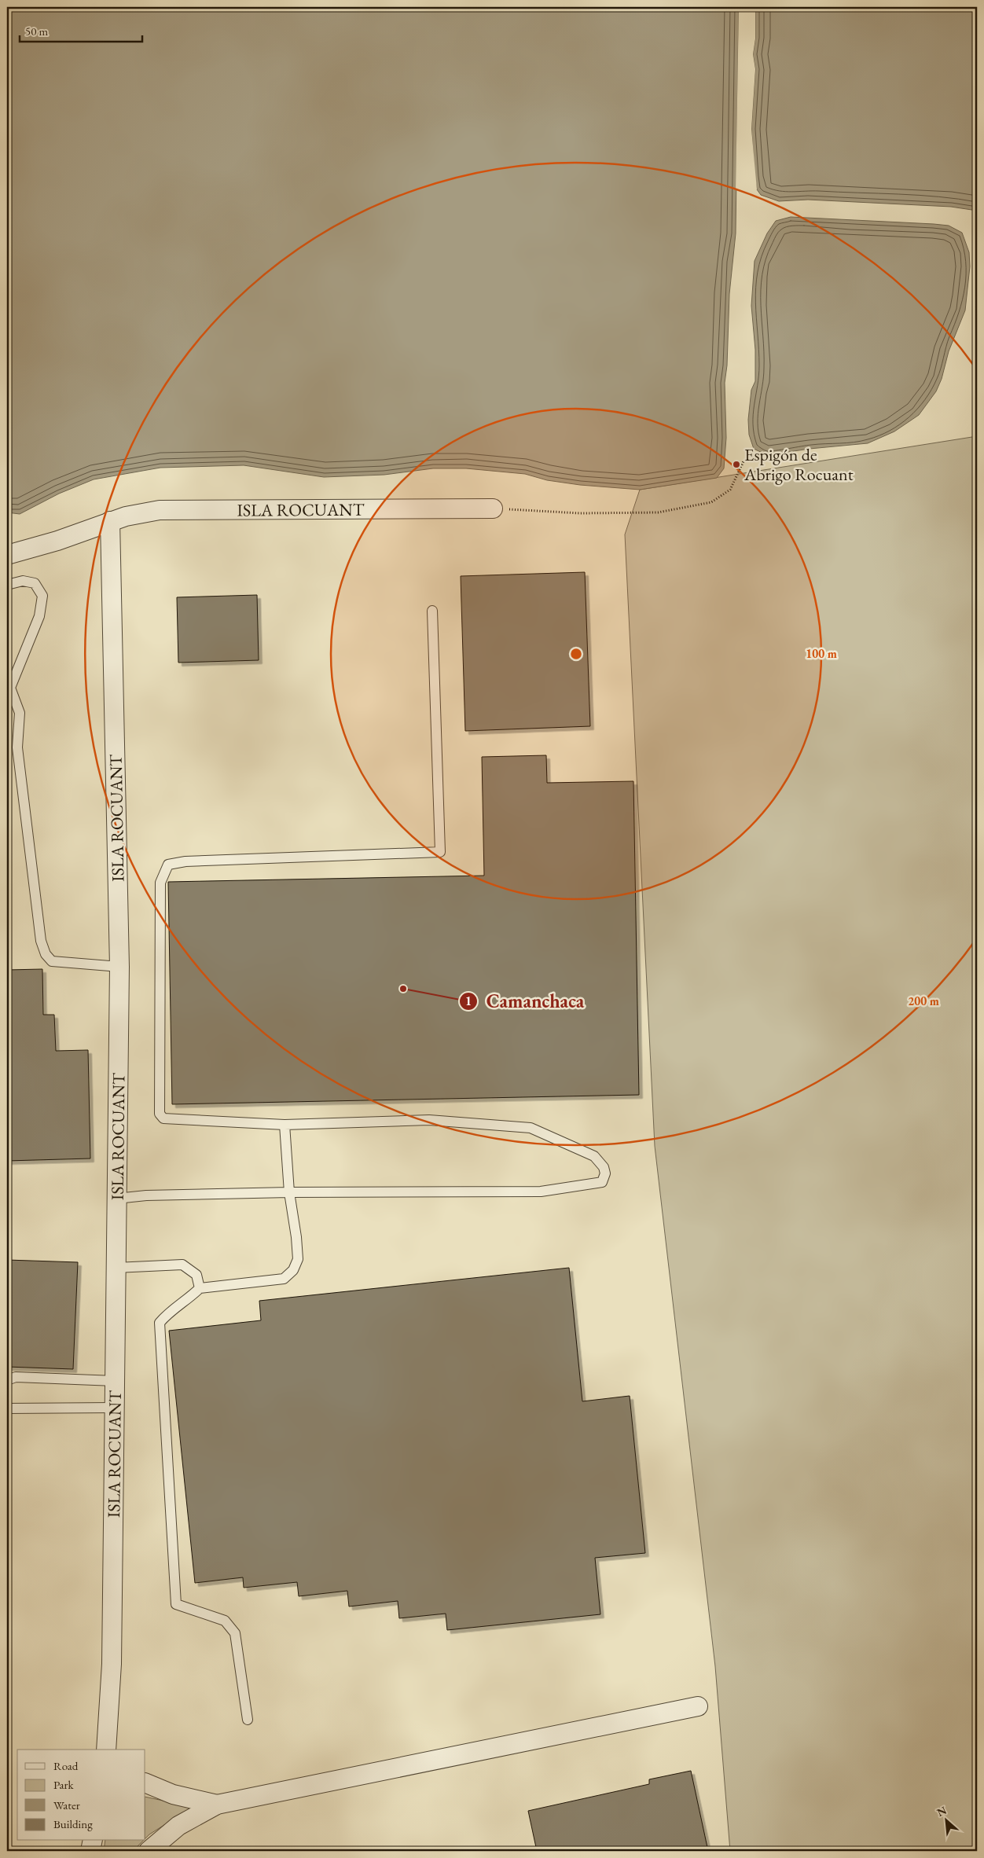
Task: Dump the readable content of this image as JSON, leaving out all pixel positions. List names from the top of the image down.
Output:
{
  "streets": {
    "street": ["ISLA ROCUANT"]
  },
  "places": ["Espigón de Abrigo Rocuant", "Camanchaca"],
  "legend": [
    "Road",
    "Park",
    "Water",
    "Building"
  ],
  "scale_bar": "50 m",
  "north": "top left",
  "rings": ["100 m", "200 m"]
}
